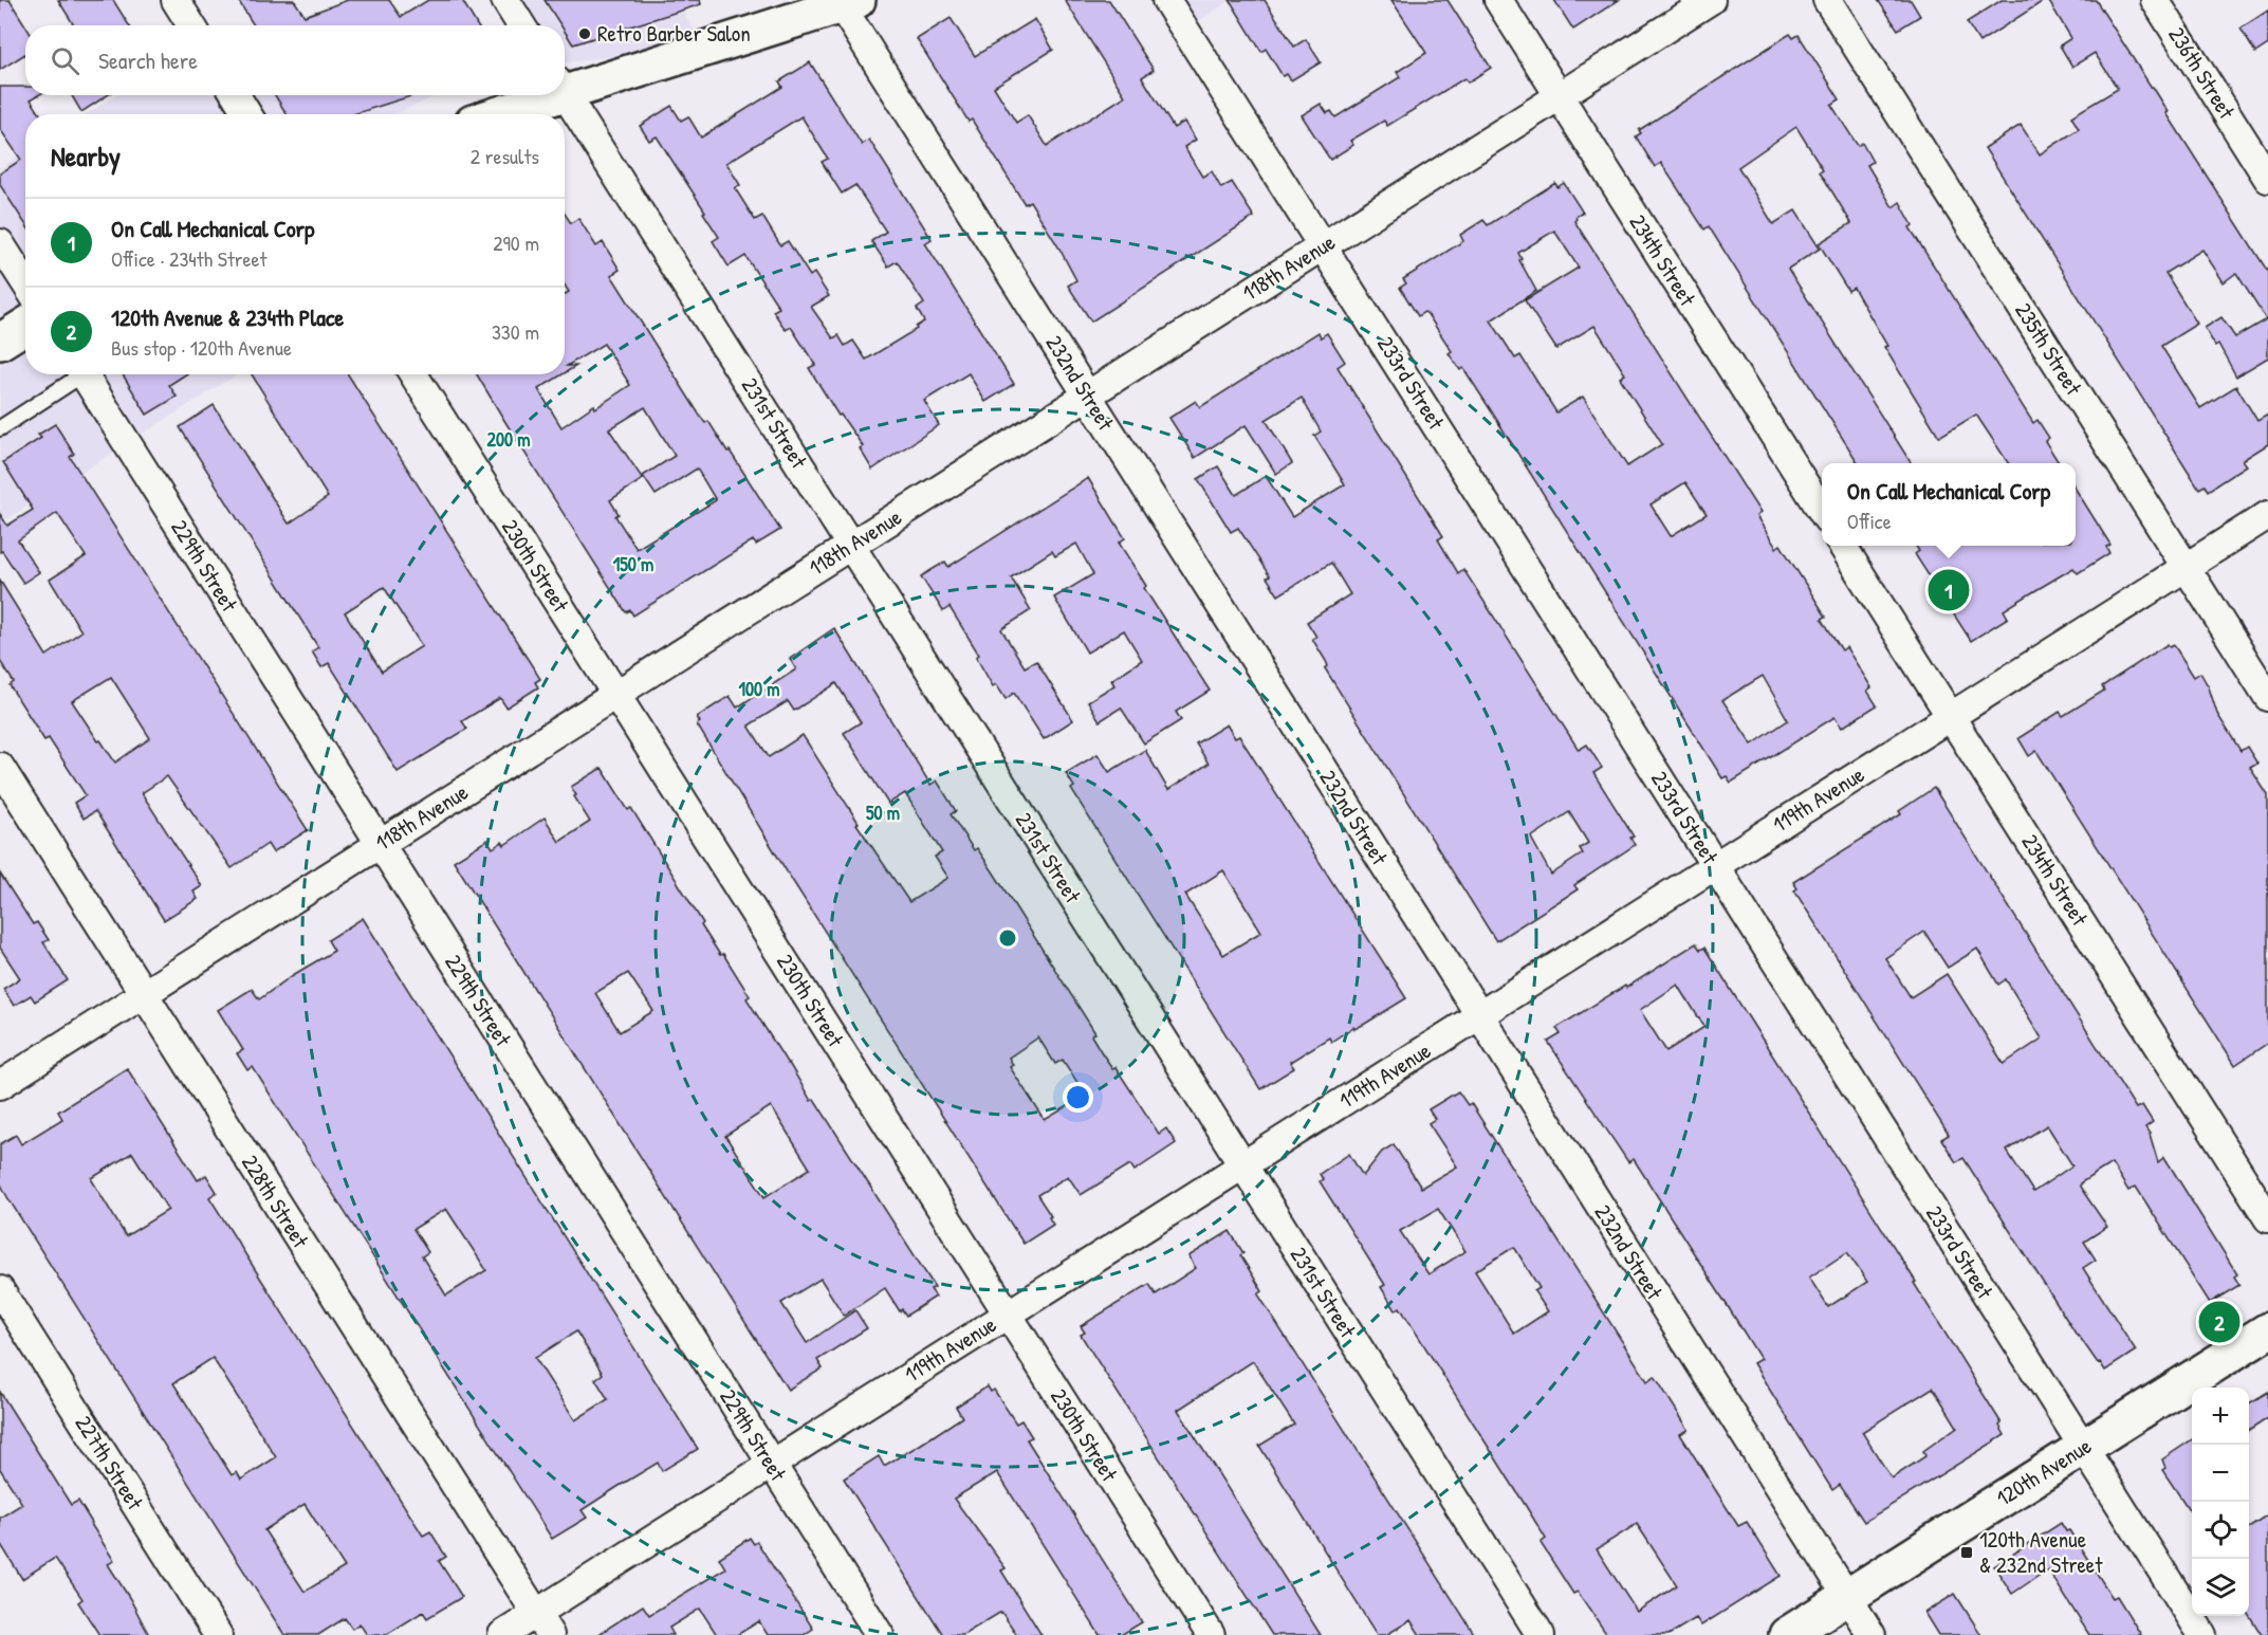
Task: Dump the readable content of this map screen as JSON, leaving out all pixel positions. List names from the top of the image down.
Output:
{
  "streets": {
    "street": [
      "236th Street",
      "234th Street",
      "118th Avenue",
      "235th Street",
      "232nd Street",
      "233rd Street",
      "231st Street",
      "229th Street",
      "230th Street",
      "119th Avenue",
      "228th Street",
      "227th Street",
      "120th Avenue"
    ]
  },
  "crossings": [
    ["234th Street", "118th Avenue"],
    ["234th Street", "119th Avenue"],
    ["118th Avenue", "232nd Street"],
    ["118th Avenue", "233rd Street"],
    ["118th Avenue", "231st Street"],
    ["118th Avenue", "229th Street"],
    ["118th Avenue", "230th Street"],
    ["118th Avenue", "228th Street"],
    ["235th Street", "119th Avenue"],
    ["232nd Street", "119th Avenue"],
    ["232nd Street", "120th Avenue"],
    ["233rd Street", "119th Avenue"],
    ["233rd Street", "120th Avenue"],
    ["231st Street", "119th Avenue"],
    ["229th Street", "119th Avenue"],
    ["230th Street", "119th Avenue"],
    ["119th Avenue", "228th Street"]
  ],
  "places": {
    "other": ["Retro Barber Salon"],
    "transit": ["120th Avenue & 232nd Street"]
  },
  "page": {
    "search": "Search here",
    "heading": ["Nearby", "2 results"],
    "list": [
      {
        "mark": "1",
        "name": "On Call Mechanical Corp",
        "note": "Office · 234th Street",
        "value": "290 m"
      },
      {
        "mark": "2",
        "name": "120th Avenue & 234th Place",
        "note": "Bus stop · 120th Avenue",
        "value": "330 m"
      }
    ],
    "popup": ["On Call Mechanical Corp", "Office"],
    "pins": ["1", "2"],
    "map_buttons": ["+", "−"]
  },
  "rings": [
    "200 m",
    "150 m",
    "100 m",
    "50 m"
  ]
}
